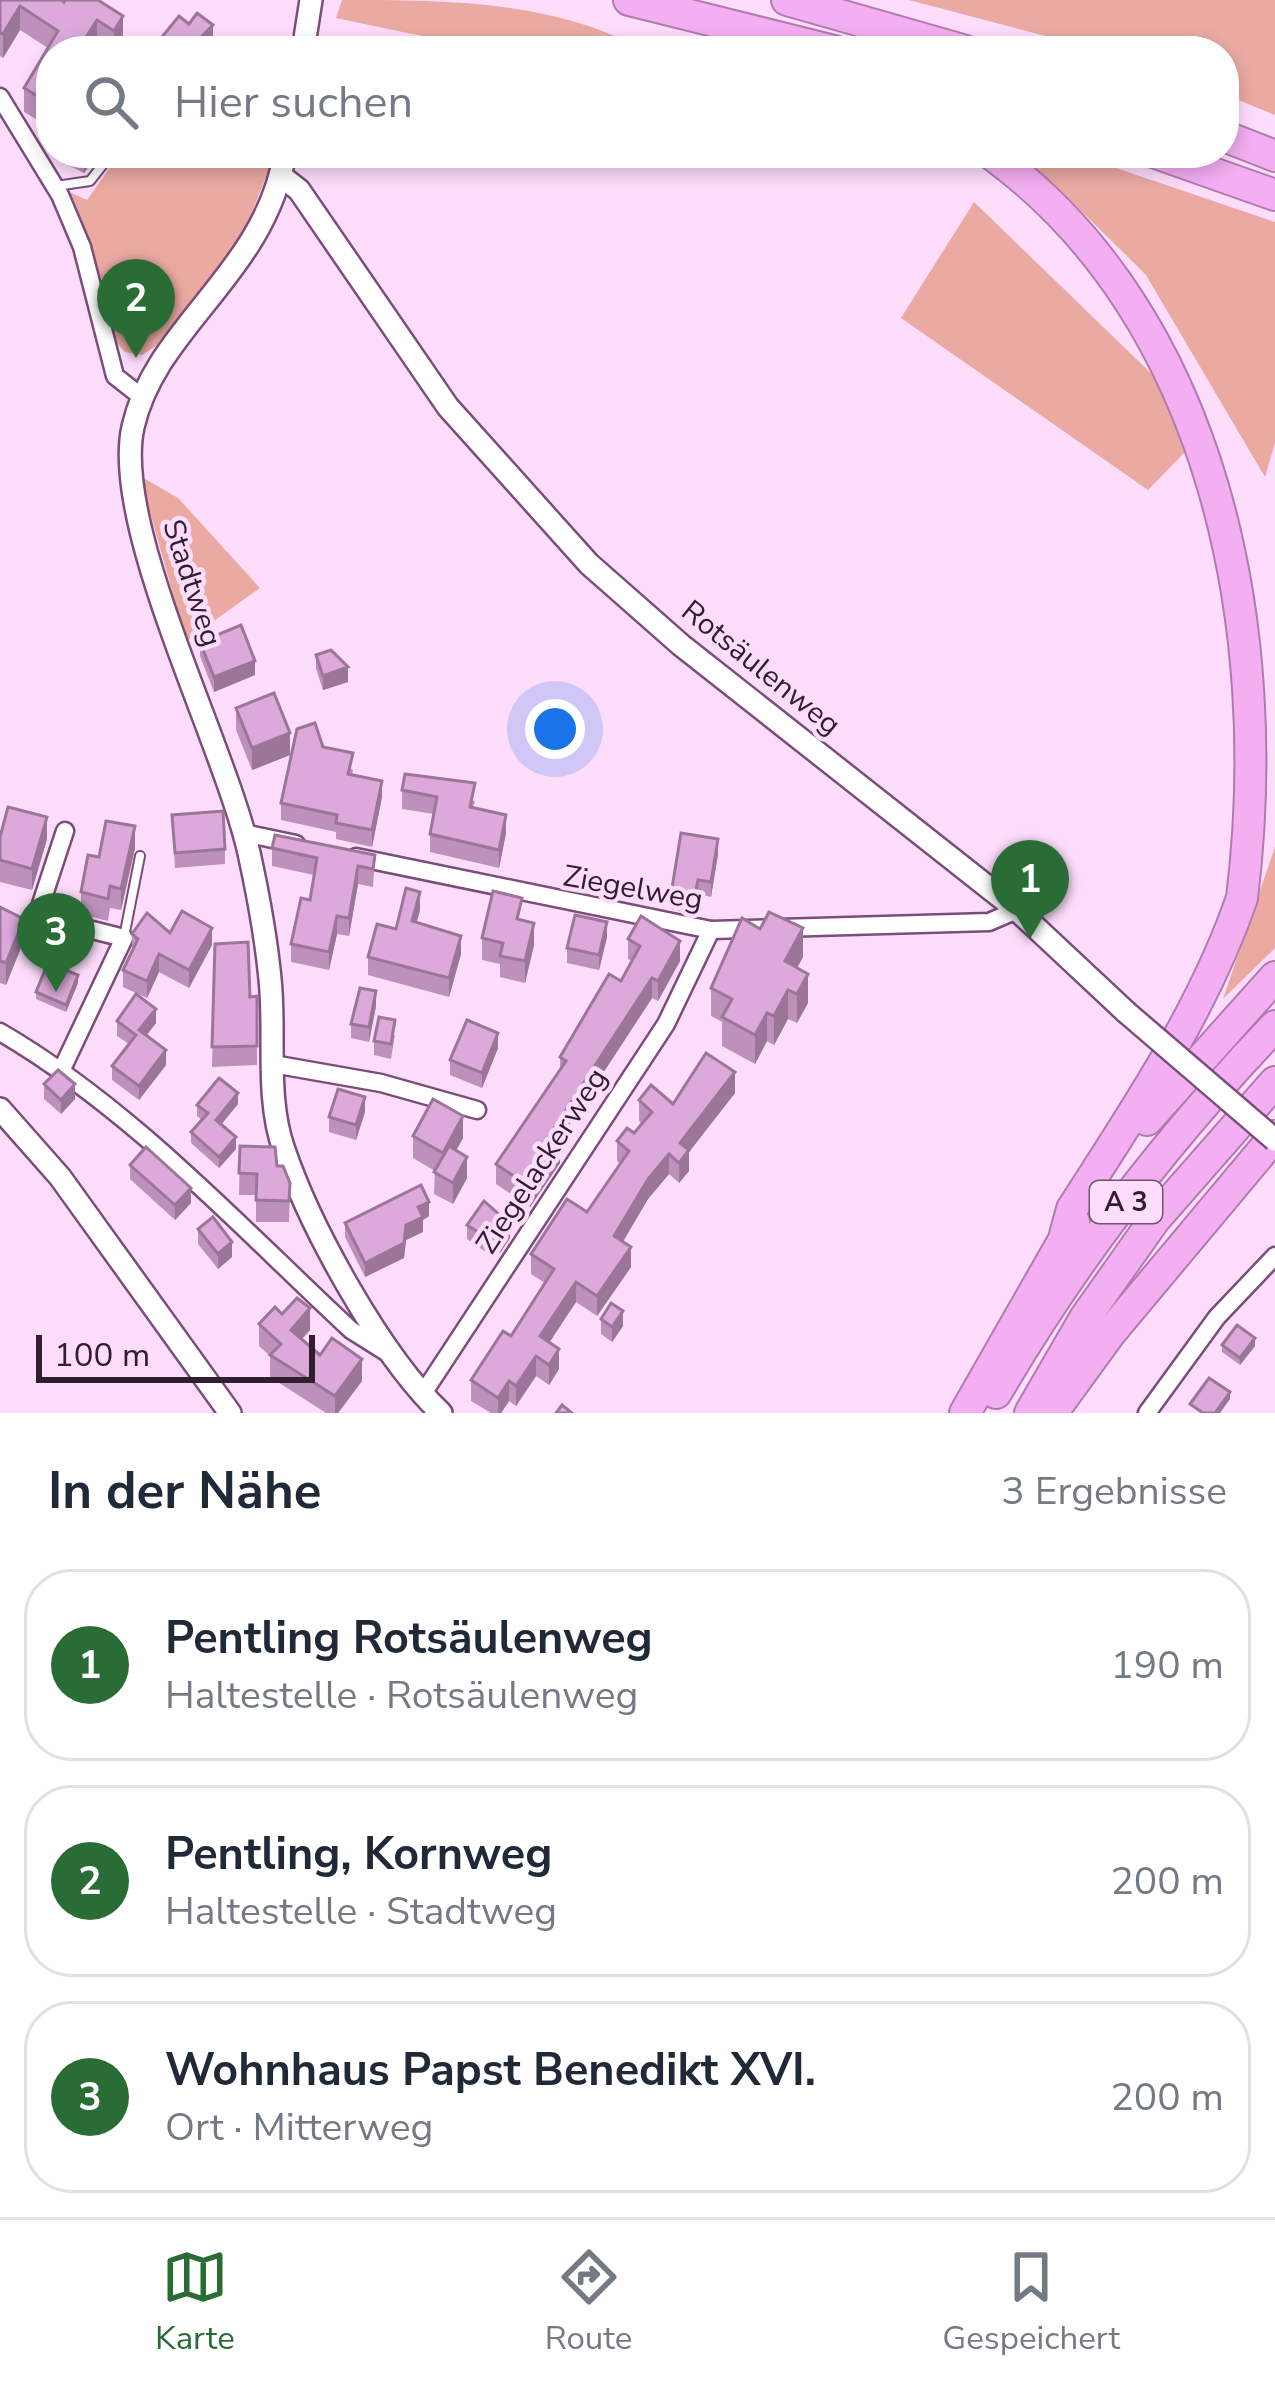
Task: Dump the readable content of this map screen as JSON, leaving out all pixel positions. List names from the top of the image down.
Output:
{
  "streets": {
    "highway": ["A 3"],
    "street": [
      "Stadtweg",
      "Rotsäulenweg",
      "Ziegelweg",
      "Ziegelackerweg"
    ]
  },
  "crossings": [
    ["Stadtweg", "Rotsäulenweg"],
    ["Stadtweg", "Ziegelackerweg"],
    ["Rotsäulenweg", "Ziegelweg"],
    ["Ziegelweg", "Ziegelackerweg"]
  ],
  "scale_bar": "100 m",
  "page": {
    "search": "Hier suchen",
    "pins": ["2", "1", "3"],
    "scale": "100 m",
    "heading": ["In der Nähe", "3 Ergebnisse"],
    "list": [
      {
        "mark": "1",
        "name": "Pentling Rotsäulenweg",
        "note": "Haltestelle · Rotsäulenweg",
        "value": "190 m"
      },
      {
        "mark": "2",
        "name": "Pentling, Kornweg",
        "note": "Haltestelle · Stadtweg",
        "value": "200 m"
      },
      {
        "mark": "3",
        "name": "Wohnhaus Papst Benedikt XVI.",
        "note": "Ort · Mitterweg",
        "value": "200 m"
      }
    ],
    "nav": ["Karte", "Route", "Gespeichert"]
  }
}
